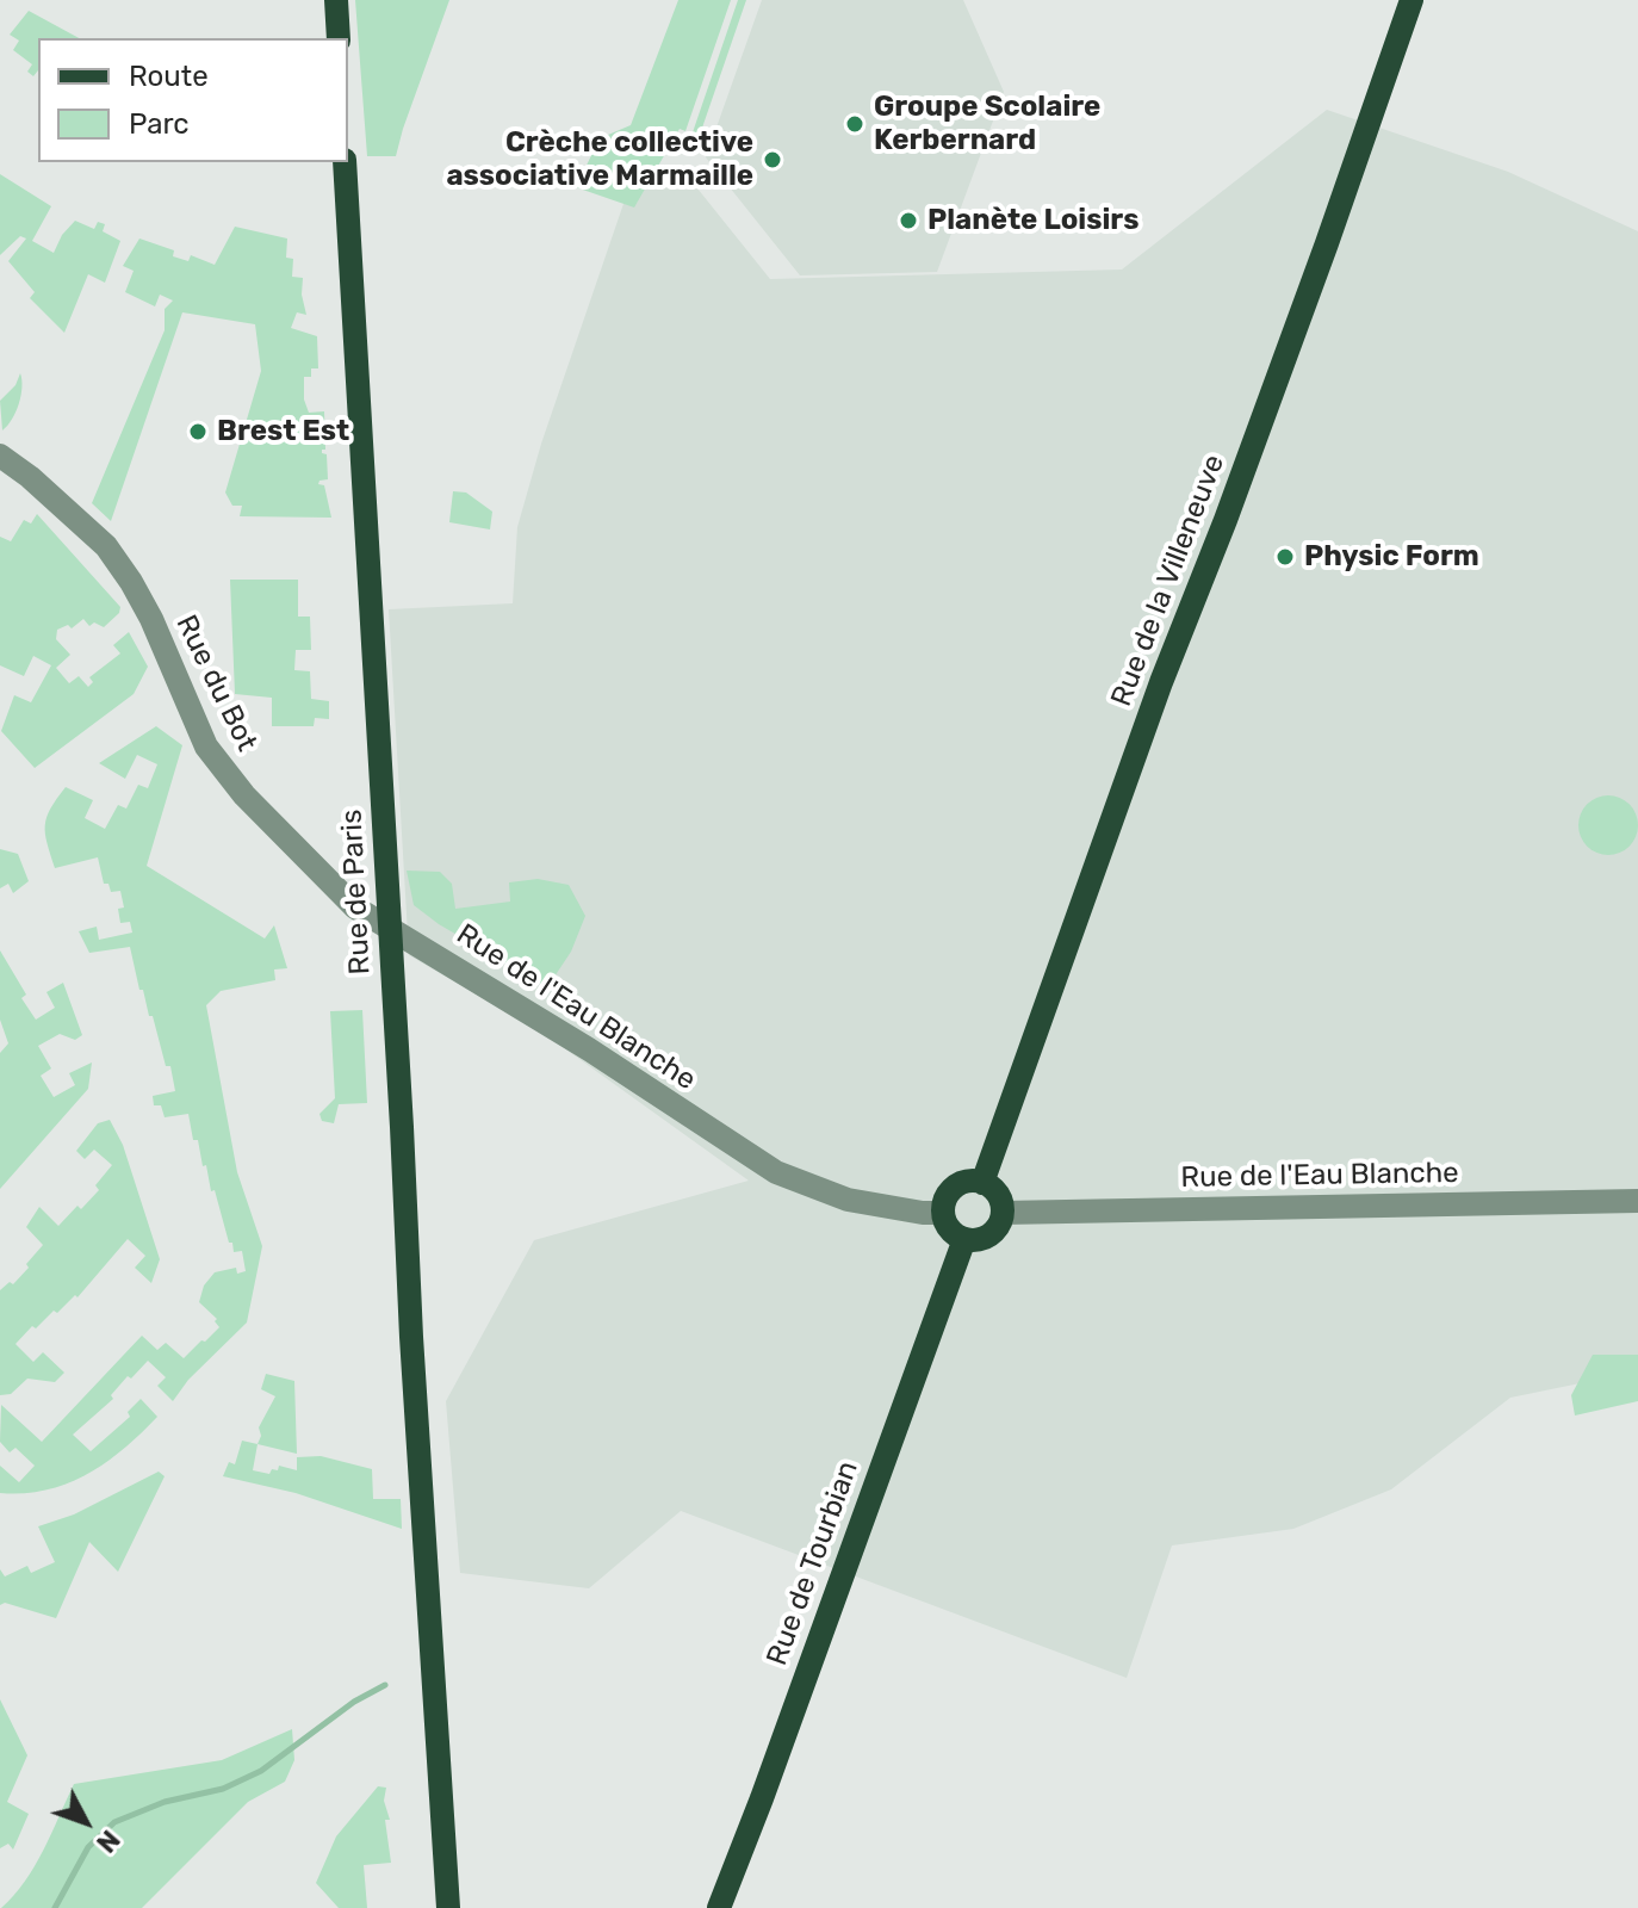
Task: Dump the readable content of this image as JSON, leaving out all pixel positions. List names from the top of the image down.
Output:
{
  "streets": {
    "main road": ["Rue de la Villeneuve", "Rue de Paris", "Rue de Tourbian"],
    "street": ["Rue du Bot", "Rue de l'Eau Blanche"]
  },
  "crossings": [
    ["Rue de la Villeneuve", "Rue de l'Eau Blanche"],
    ["Rue de la Villeneuve", "Rue de Tourbian"],
    ["Rue du Bot", "Rue de Paris"],
    ["Rue du Bot", "Rue de l'Eau Blanche"],
    ["Rue de Paris", "Rue de l'Eau Blanche"],
    ["Rue de l'Eau Blanche", "Rue de Tourbian"]
  ],
  "places": [
    "Groupe Scolaire Kerbernard",
    "Crèche collective associative Marmaille",
    "Planète Loisirs",
    "Brest Est",
    "Physic Form"
  ],
  "legend": ["Route", "Parc"],
  "north": "bottom right"
}
